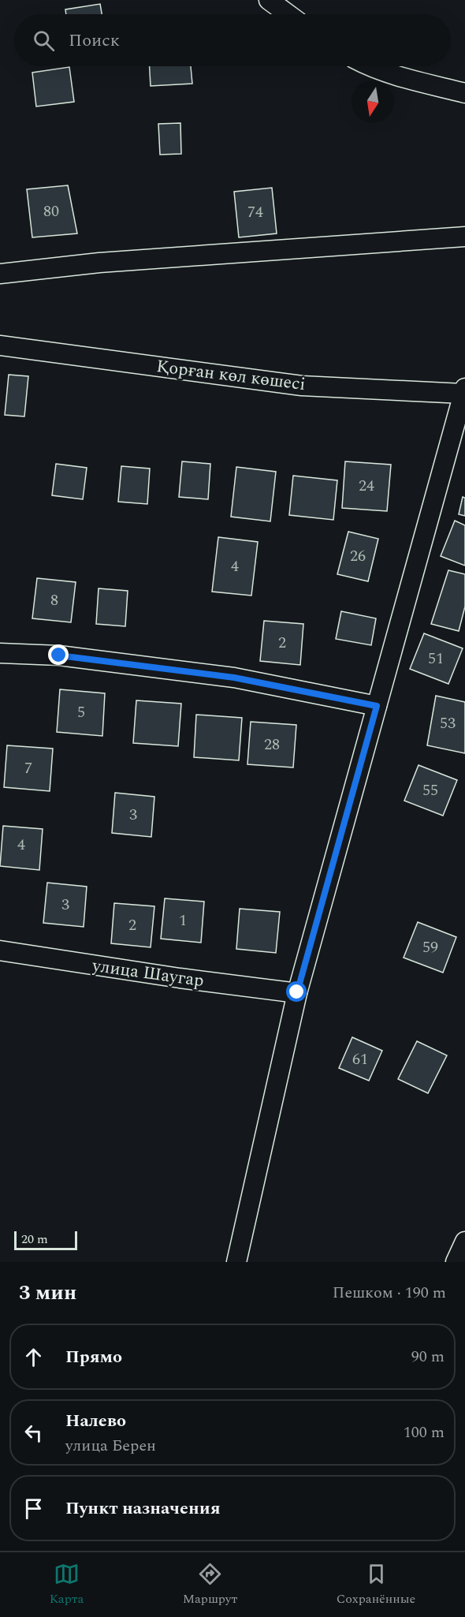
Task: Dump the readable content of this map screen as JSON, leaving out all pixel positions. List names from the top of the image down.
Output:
{
  "streets": {
    "street": ["Қорған көл көшесі", "улица Шаугар"]
  },
  "house_numbers": [
    "80",
    "74",
    "24",
    "26",
    "4",
    "8",
    "2",
    "51",
    "5",
    "53",
    "28",
    "7",
    "55",
    "3",
    "4",
    "3",
    "1",
    "2",
    "59",
    "61"
  ],
  "scale_bar": "20 m",
  "north": "bottom",
  "page": {
    "search": "Поиск",
    "scale": "20 m",
    "heading": ["3 мин", "Пешком · 190 m"],
    "list": [
      ["Прямо", "90 m"],
      ["Налево", "улица Берен", "100 m"],
      "Пункт назначения"
    ],
    "nav": ["Карта", "Маршрут", "Сохранённые"]
  }
}
